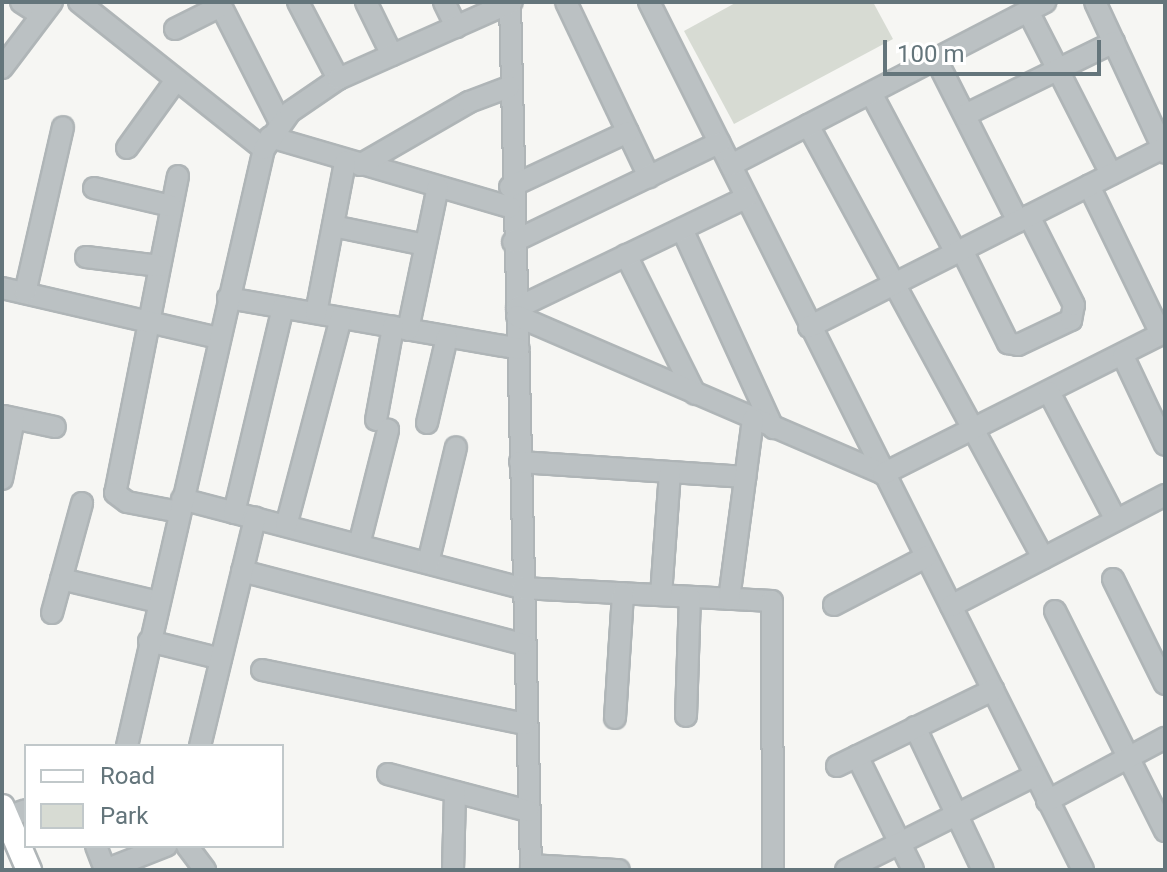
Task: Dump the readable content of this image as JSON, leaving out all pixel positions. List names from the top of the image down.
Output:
{
  "legend": ["Road", "Park"],
  "scale_bar": "100 m"
}
